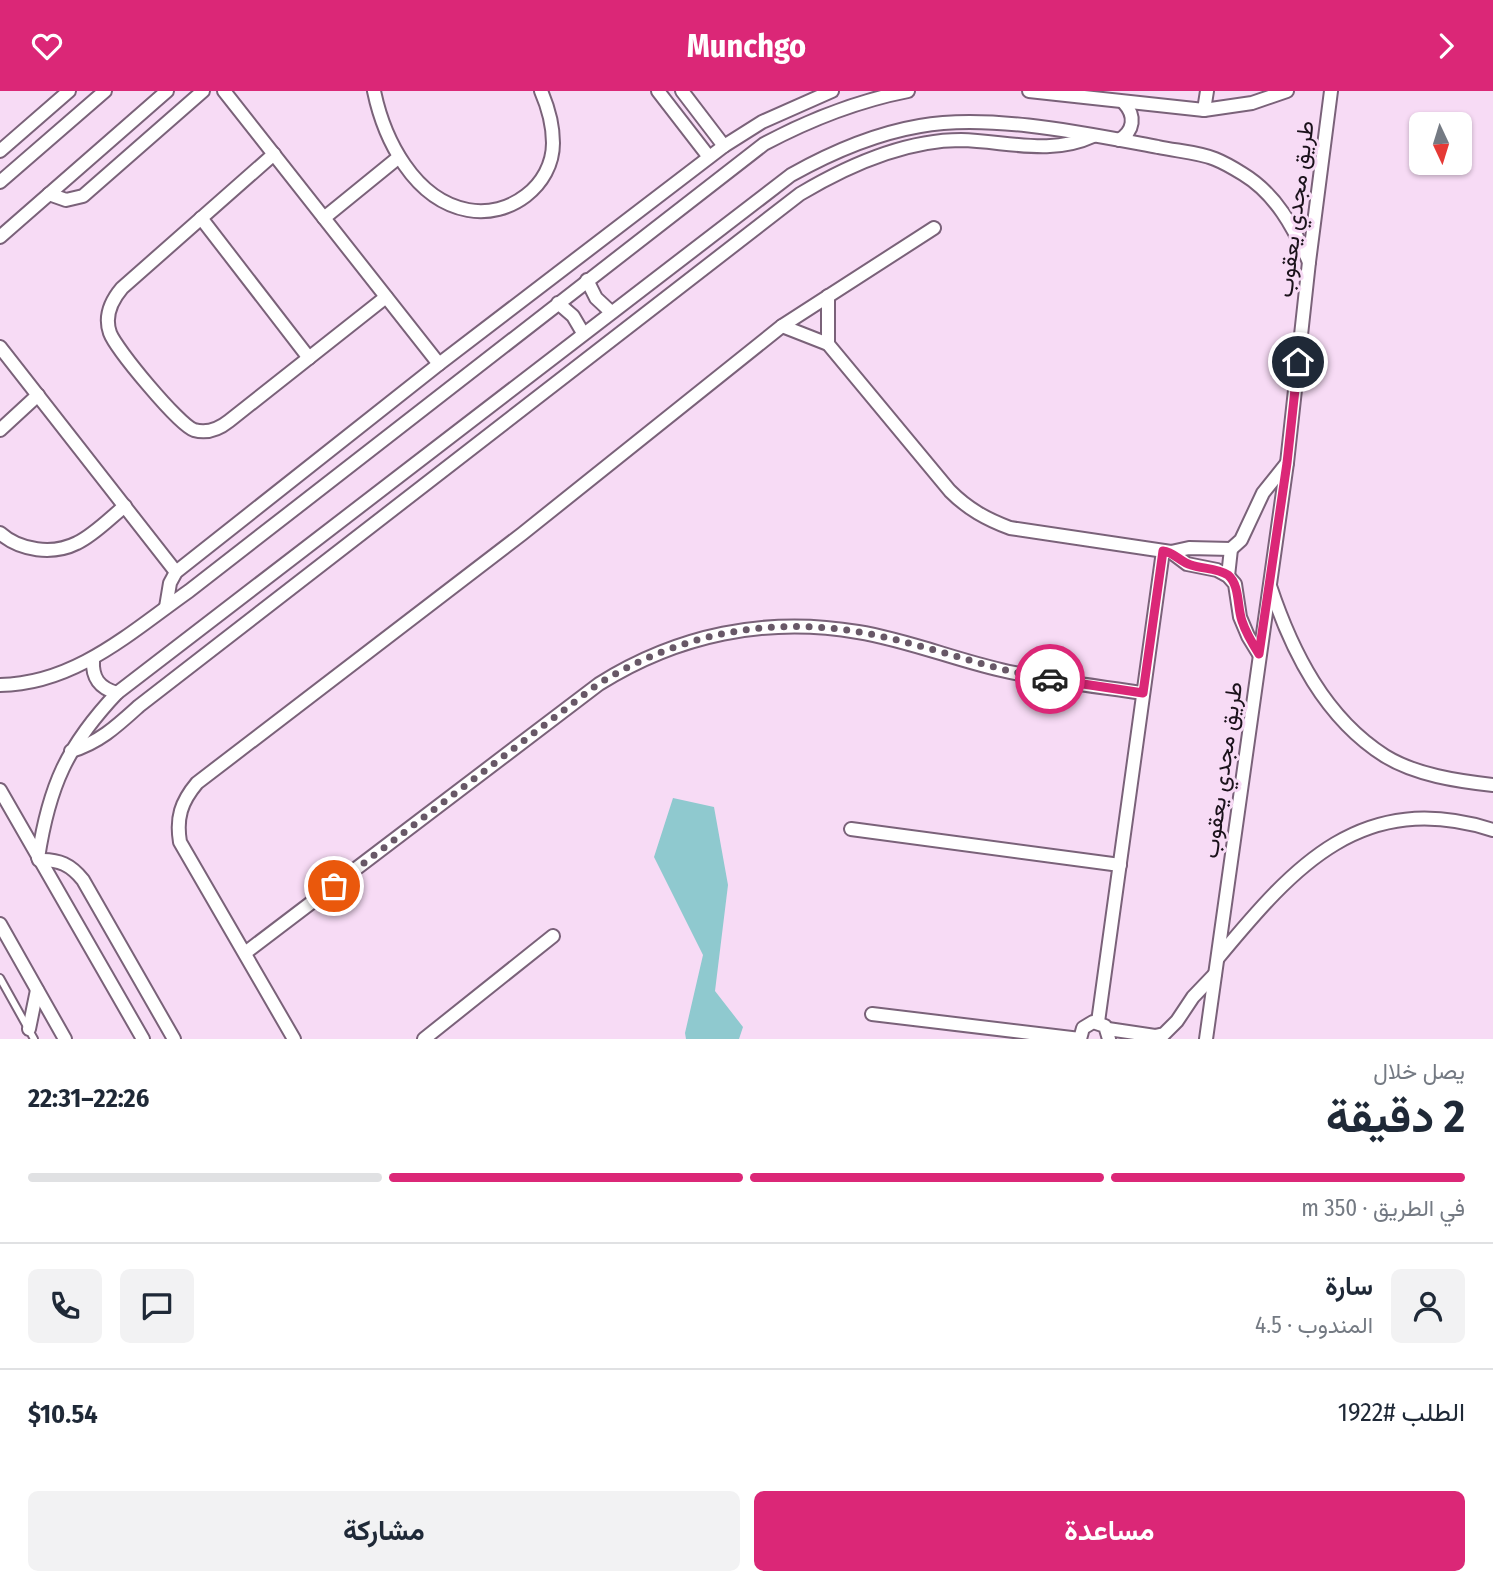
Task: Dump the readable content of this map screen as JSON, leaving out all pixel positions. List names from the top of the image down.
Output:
{
  "streets": {
    "street": ["طريق مجدي يعقوب"]
  },
  "north": "bottom",
  "page": {
    "header": "Munchgo",
    "heading": ["2 دقيقة", "يصل خلال", "22:26–22:31"],
    "panel": [
      "سارة",
      "المندوب · 4.5",
      "الطلب #1922",
      "$10.54"
    ],
    "bar": "في الطريق · 350 m",
    "buttons": ["مساعدة", "مشاركة"]
  }
}
